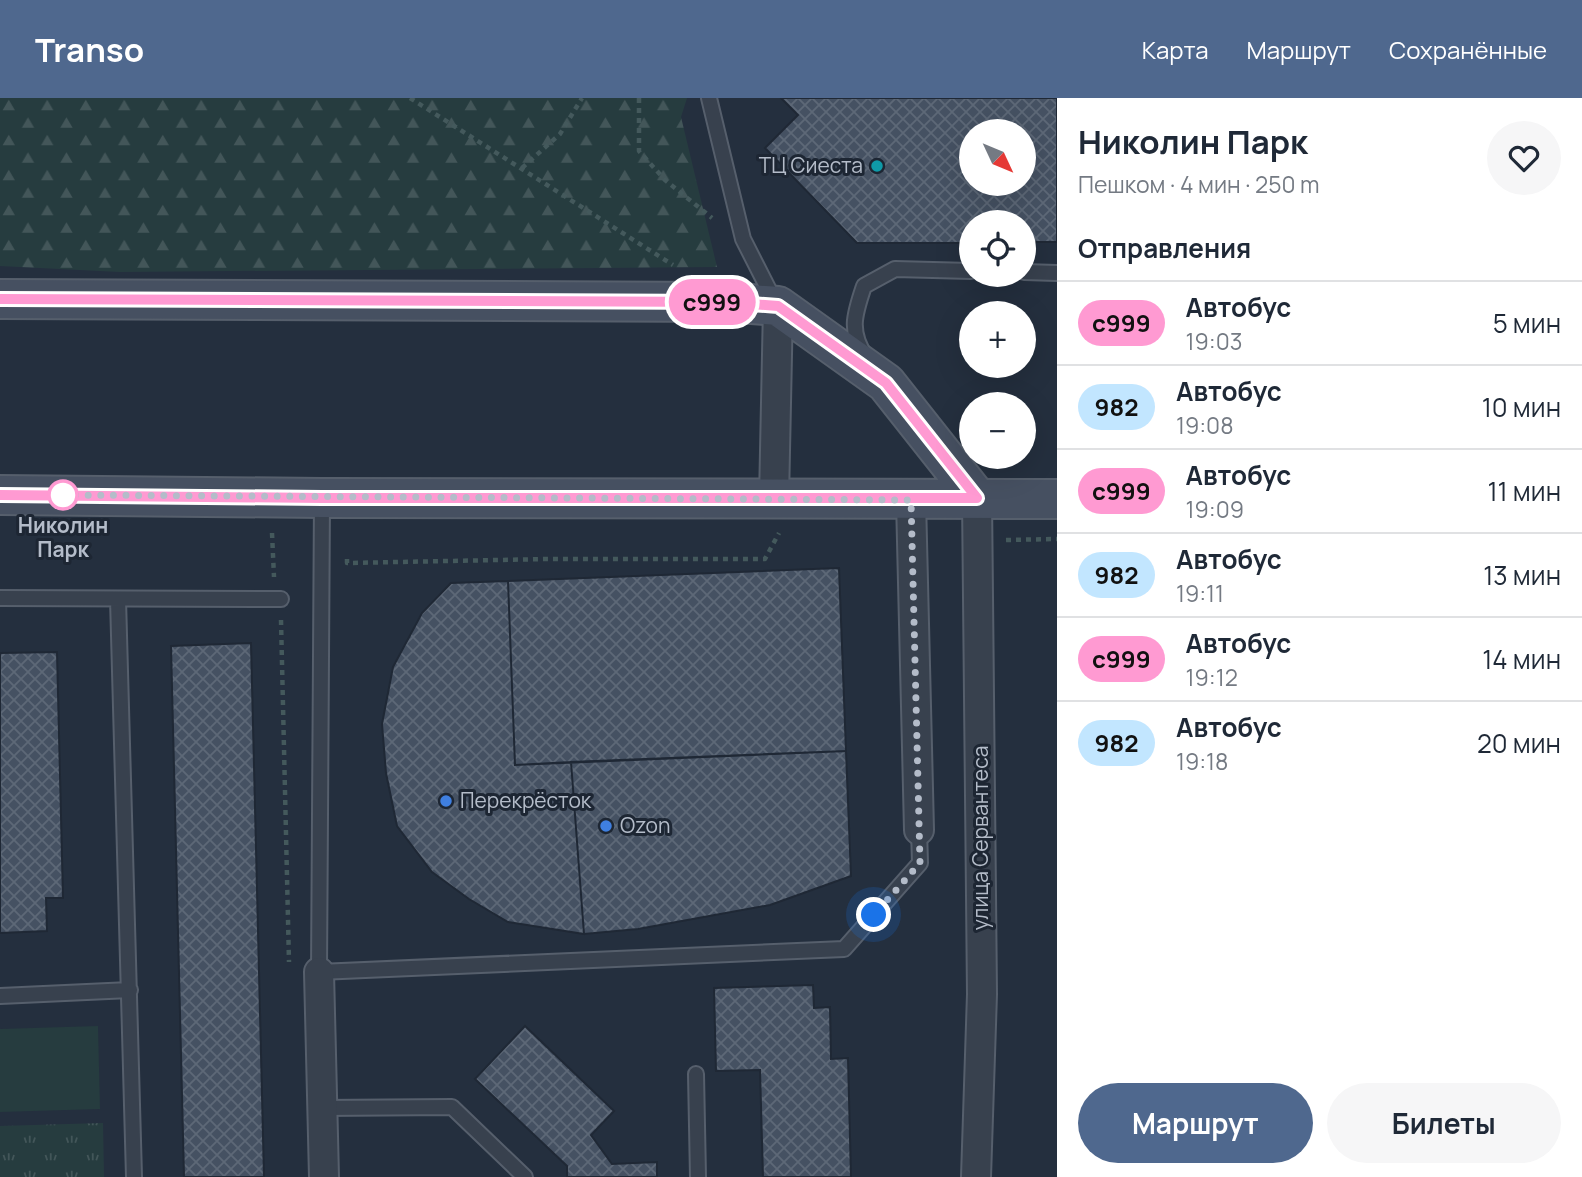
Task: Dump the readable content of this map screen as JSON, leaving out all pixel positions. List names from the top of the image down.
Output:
{
  "streets": {
    "street": ["улица Сервантеса"]
  },
  "places": [
    "ТЦ Сиеста",
    "Николин Парк",
    "Перекрёсток",
    "Ozon"
  ],
  "lines": ["bus line с999"],
  "north": "bottom right",
  "page": {
    "header": "Transo",
    "nav": ["Карта", "Маршрут", "Сохранённые"],
    "on_map": "с999",
    "heading": [
      ["Николин Парк", "Пешком · 4 мин · 250 m"],
      "Отправления"
    ],
    "map_buttons": ["+", "−"],
    "list": [
      {
        "mark": "с999",
        "name": "Автобус",
        "note": "19:03",
        "value": "5 мин"
      },
      {
        "mark": "982",
        "name": "Автобус",
        "note": "19:08",
        "value": "10 мин"
      },
      {
        "mark": "с999",
        "name": "Автобус",
        "note": "19:09",
        "value": "11 мин"
      },
      {
        "mark": "982",
        "name": "Автобус",
        "note": "19:11",
        "value": "13 мин"
      },
      {
        "mark": "с999",
        "name": "Автобус",
        "note": "19:12",
        "value": "14 мин"
      },
      {
        "mark": "982",
        "name": "Автобус",
        "note": "19:18",
        "value": "20 мин"
      }
    ],
    "buttons": ["Маршрут", "Билеты"]
  }
}
